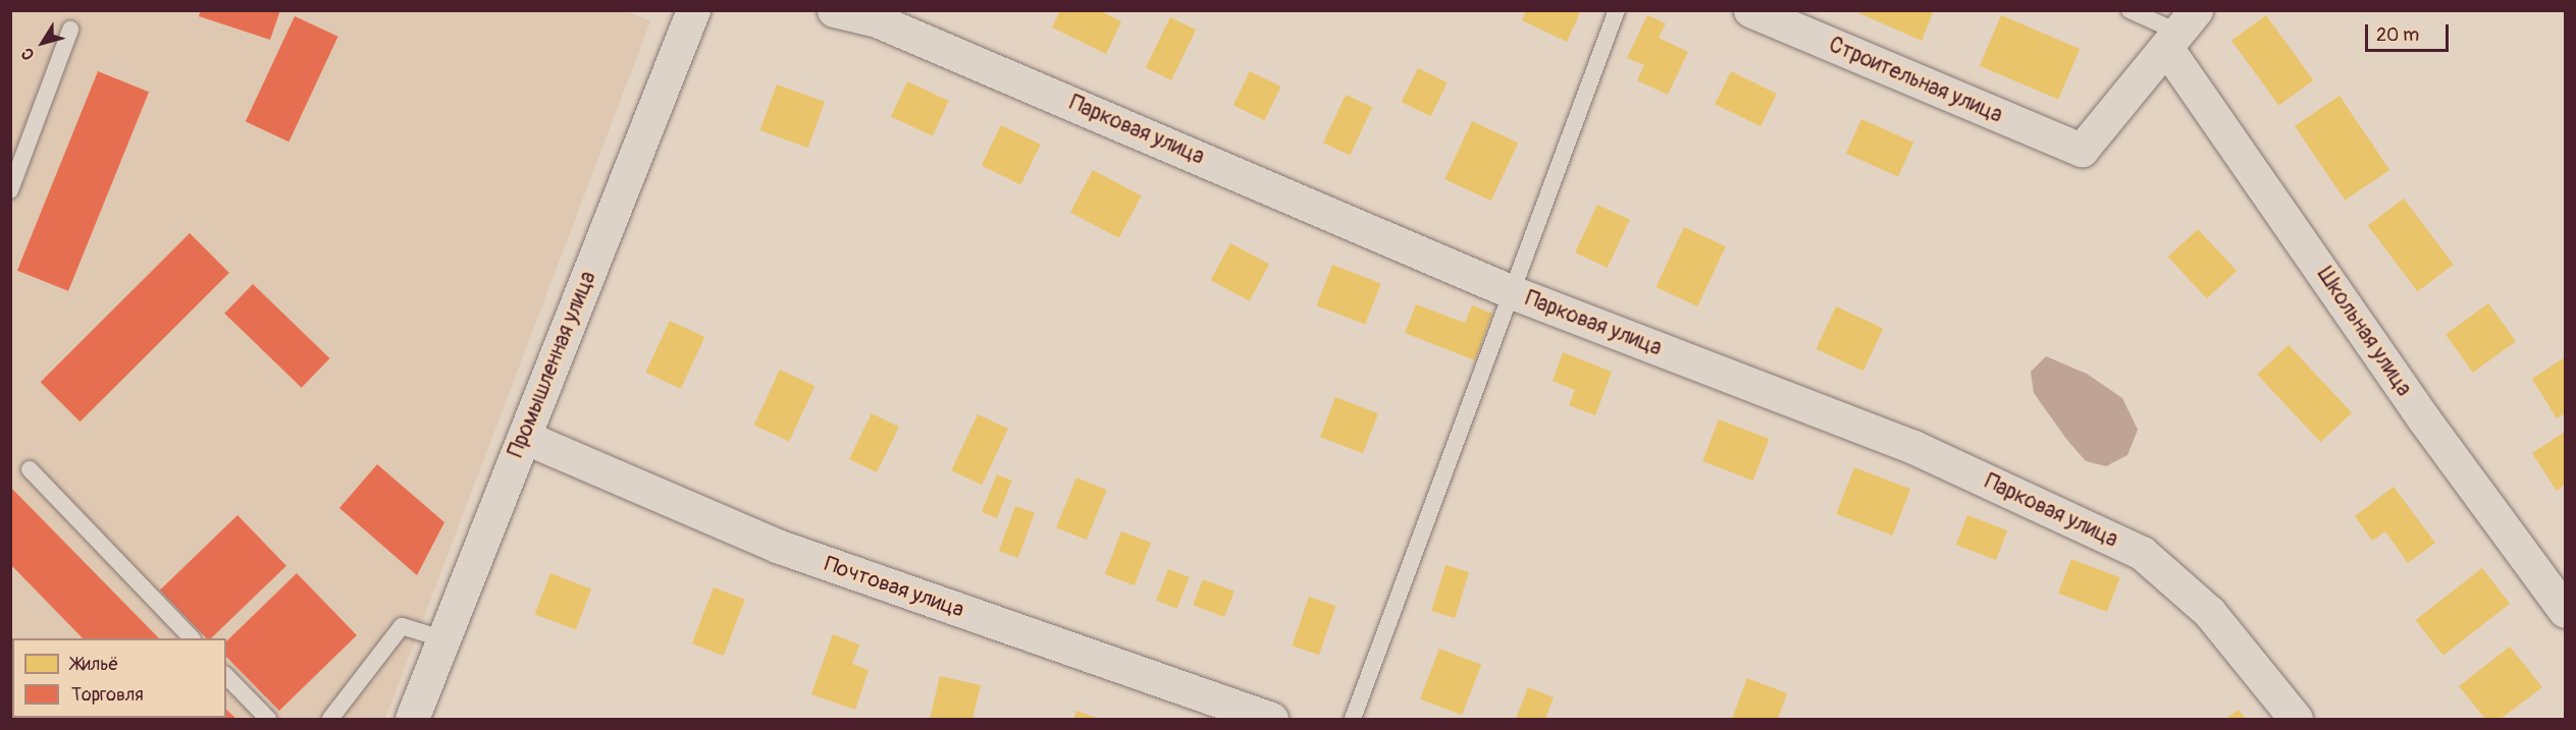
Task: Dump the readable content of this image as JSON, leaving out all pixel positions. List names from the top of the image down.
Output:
{
  "streets": {
    "street": [
      "Строительная улица",
      "Парковая улица",
      "Школьная улица",
      "Промышленная улица",
      "Почтовая улица"
    ]
  },
  "crossings": [
    ["Строительная улица", "Школьная улица"],
    ["Промышленная улица", "Почтовая улица"]
  ],
  "legend": ["Жильё", "Торговля"],
  "scale_bar": "20 m",
  "north": "bottom left"
}
